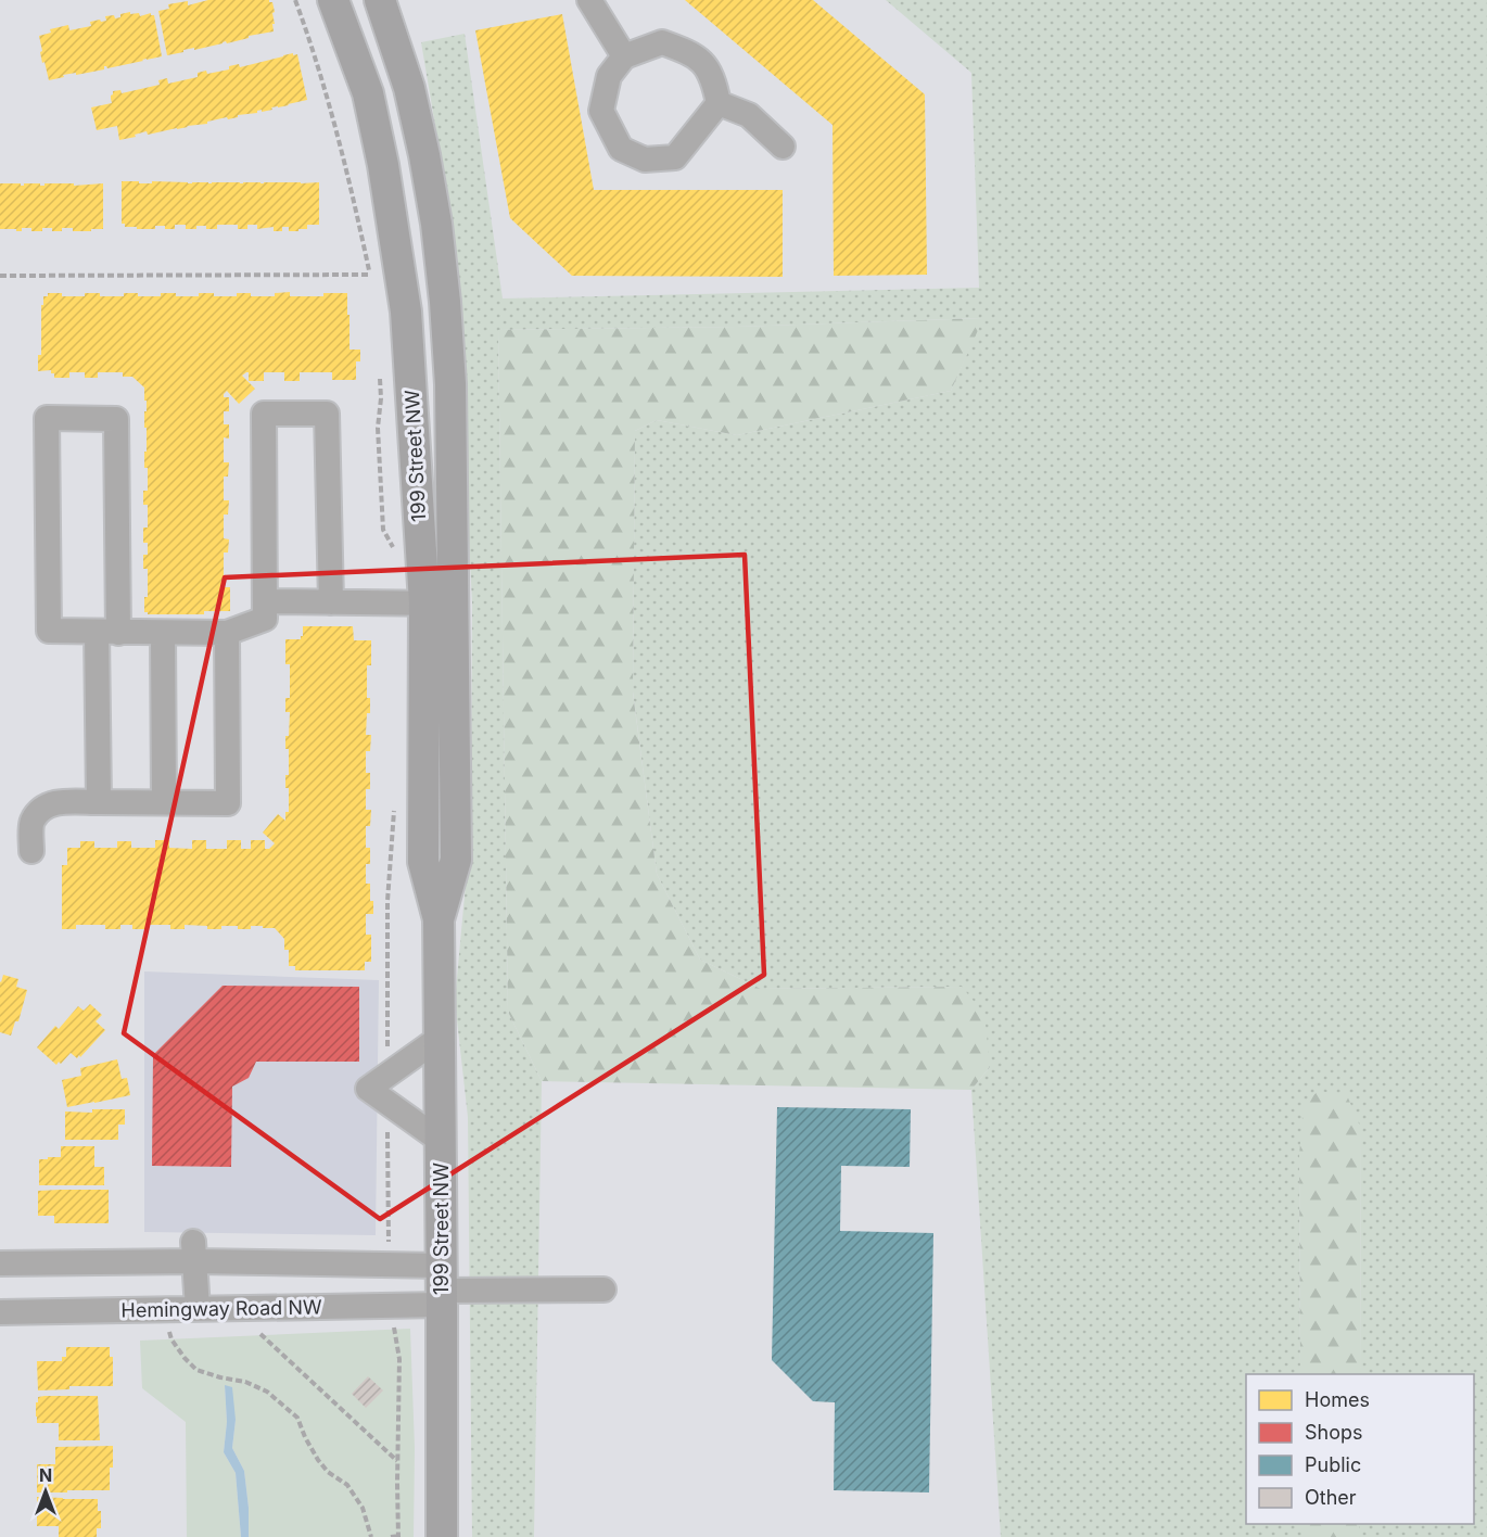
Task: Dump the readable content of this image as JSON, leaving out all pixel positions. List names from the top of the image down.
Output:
{
  "streets": {
    "main road": ["199 Street NW"],
    "street": ["Hemingway Road NW"]
  },
  "crossings": [
    ["199 Street NW", "Hemingway Road NW"]
  ],
  "legend": [
    "Homes",
    "Shops",
    "Public",
    "Other"
  ],
  "north": "top"
}
